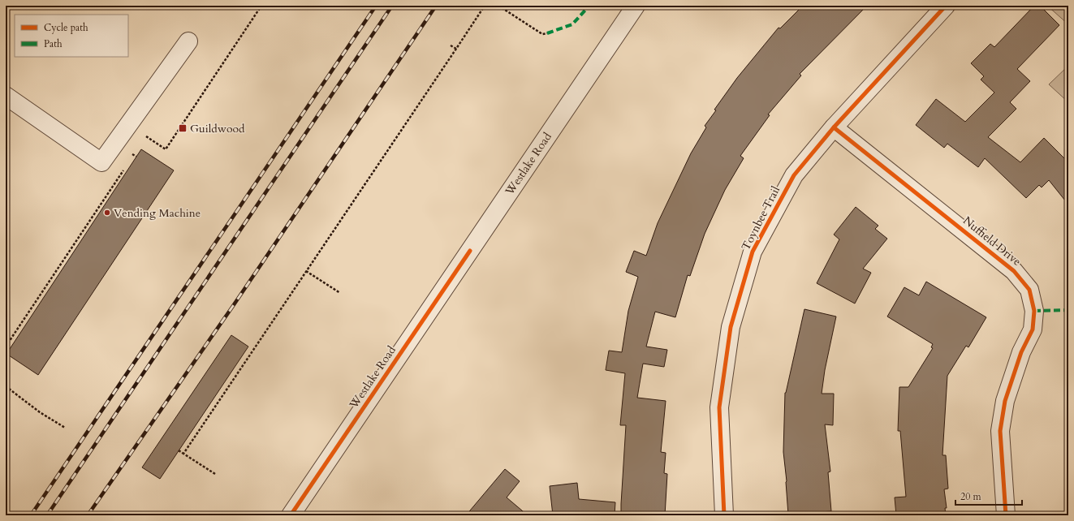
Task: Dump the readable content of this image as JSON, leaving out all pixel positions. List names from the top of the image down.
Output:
{
  "streets": {
    "street": ["Westlake Road", "Toynbee Trail", "Nuffield Drive"]
  },
  "crossings": [
    ["Toynbee Trail", "Nuffield Drive"]
  ],
  "places": {
    "transit": ["Guildwood"],
    "other": ["Vending Machine"]
  },
  "legend": ["Cycle path", "Path"],
  "scale_bar": "20 m"
}
